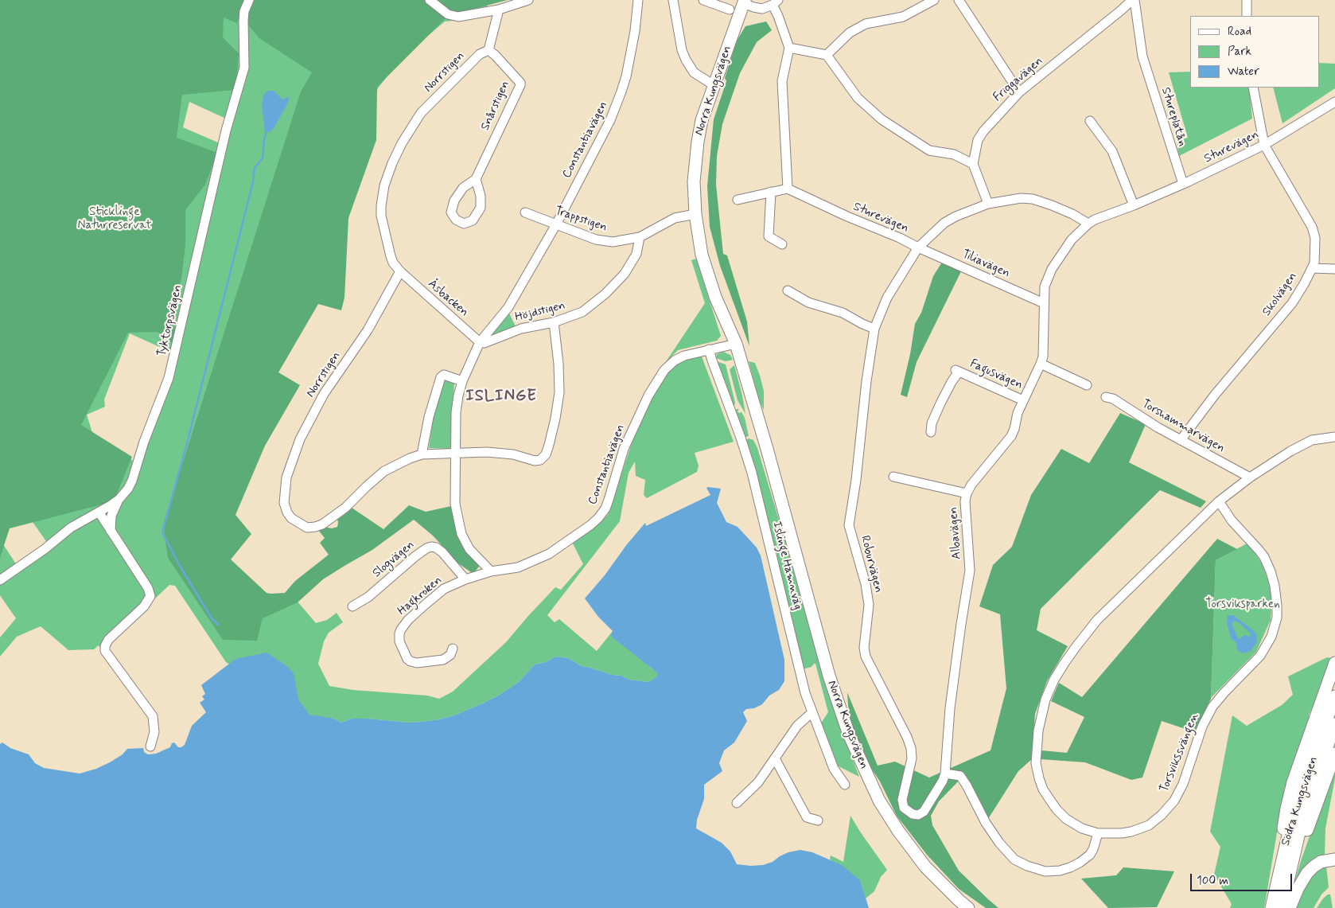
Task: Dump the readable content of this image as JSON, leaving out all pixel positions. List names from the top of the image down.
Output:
{
  "streets": {
    "main road": ["Norra Kungsvägen", "Södra Kungsvägen"],
    "street": [
      "Norrstigen",
      "Friggavägen",
      "Snårstigen",
      "Stureplatån",
      "Constantiavägen",
      "Sturevägen",
      "Trappstigen",
      "Tiliavägen",
      "Skolvägen",
      "Åsbacken",
      "Höjdstigen",
      "Tyktorpsvägen",
      "Fagusvägen",
      "Torshammarvägen",
      "Albavägen",
      "Slogvägen",
      "Roburvägen",
      "Islinge Hamnväg",
      "Hagkroken",
      "Torsvikssvängen"
    ]
  },
  "crossings": [
    ["Norrstigen", "Snårstigen"],
    ["Norrstigen", "Constantiavägen"],
    ["Norrstigen", "Åsbacken"],
    ["Norrstigen", "Höjdstigen"],
    ["Friggavägen", "Stureplatån"],
    ["Friggavägen", "Sturevägen"],
    ["Norra Kungsvägen", "Constantiavägen"],
    ["Norra Kungsvägen", "Trappstigen"],
    ["Stureplatån", "Sturevägen"],
    ["Constantiavägen", "Trappstigen"],
    ["Constantiavägen", "Åsbacken"],
    ["Constantiavägen", "Höjdstigen"],
    ["Constantiavägen", "Islinge Hamnväg"],
    ["Constantiavägen", "Hagkroken"],
    ["Sturevägen", "Tiliavägen"],
    ["Sturevägen", "Skolvägen"],
    ["Sturevägen", "Albavägen"],
    ["Sturevägen", "Roburvägen"],
    ["Trappstigen", "Höjdstigen"],
    ["Tiliavägen", "Albavägen"],
    ["Tiliavägen", "Roburvägen"],
    ["Skolvägen", "Torshammarvägen"],
    ["Åsbacken", "Höjdstigen"],
    ["Fagusvägen", "Albavägen"],
    ["Torshammarvägen", "Torsvikssvängen"],
    ["Albavägen", "Roburvägen"],
    ["Slogvägen", "Hagkroken"]
  ],
  "districts": ["ISLINGE"],
  "parks": ["Sticklinge Naturreservat", "Torsviksparken"],
  "legend": ["Road", "Park", "Water"],
  "scale_bar": "100 m"
}
